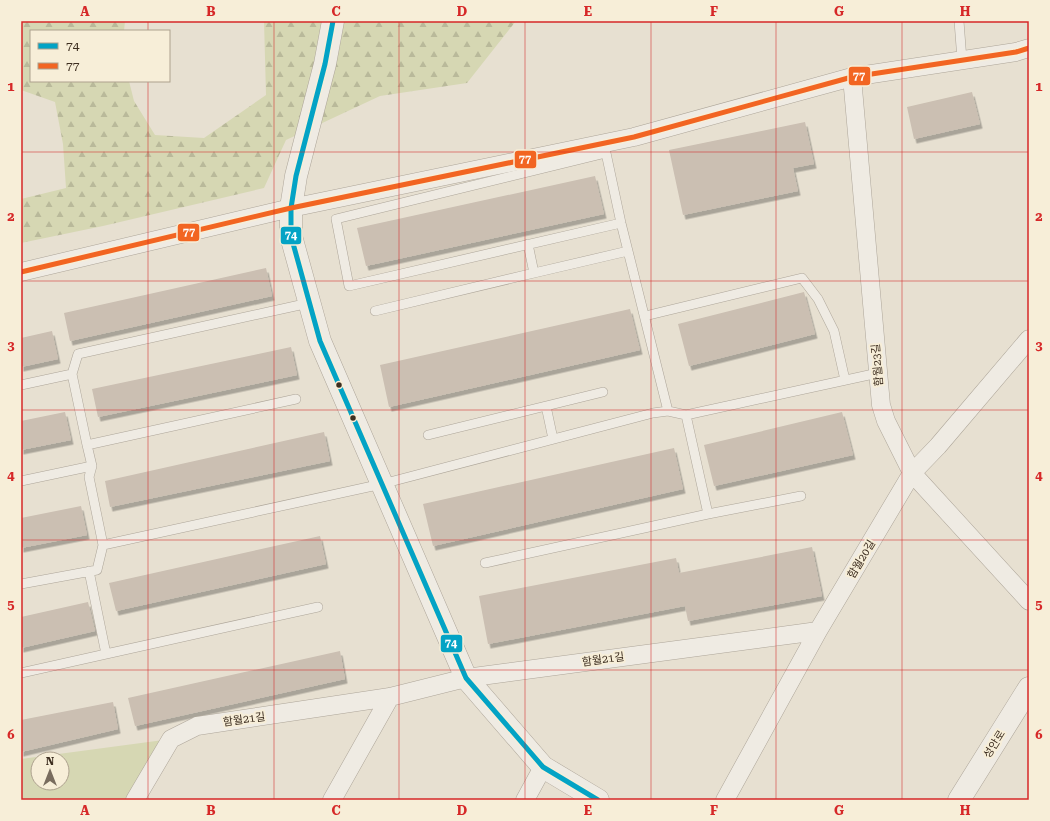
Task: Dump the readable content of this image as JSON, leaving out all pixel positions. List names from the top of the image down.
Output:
{
  "streets": {
    "street": [
      "함월23길",
      "함월20길",
      "함월21길",
      "성안로"
    ]
  },
  "crossings": [
    ["함월23길", "함월20길"],
    ["함월20길", "함월21길"]
  ],
  "lines": ["transit line 74", "transit line 77"],
  "legend": ["74", "77"],
  "north": "top",
  "grid": {
    "columns": [
      "A",
      "B",
      "C",
      "D",
      "E",
      "F",
      "G",
      "H"
    ],
    "rows": [
      "1",
      "2",
      "3",
      "4",
      "5",
      "6"
    ]
  }
}
